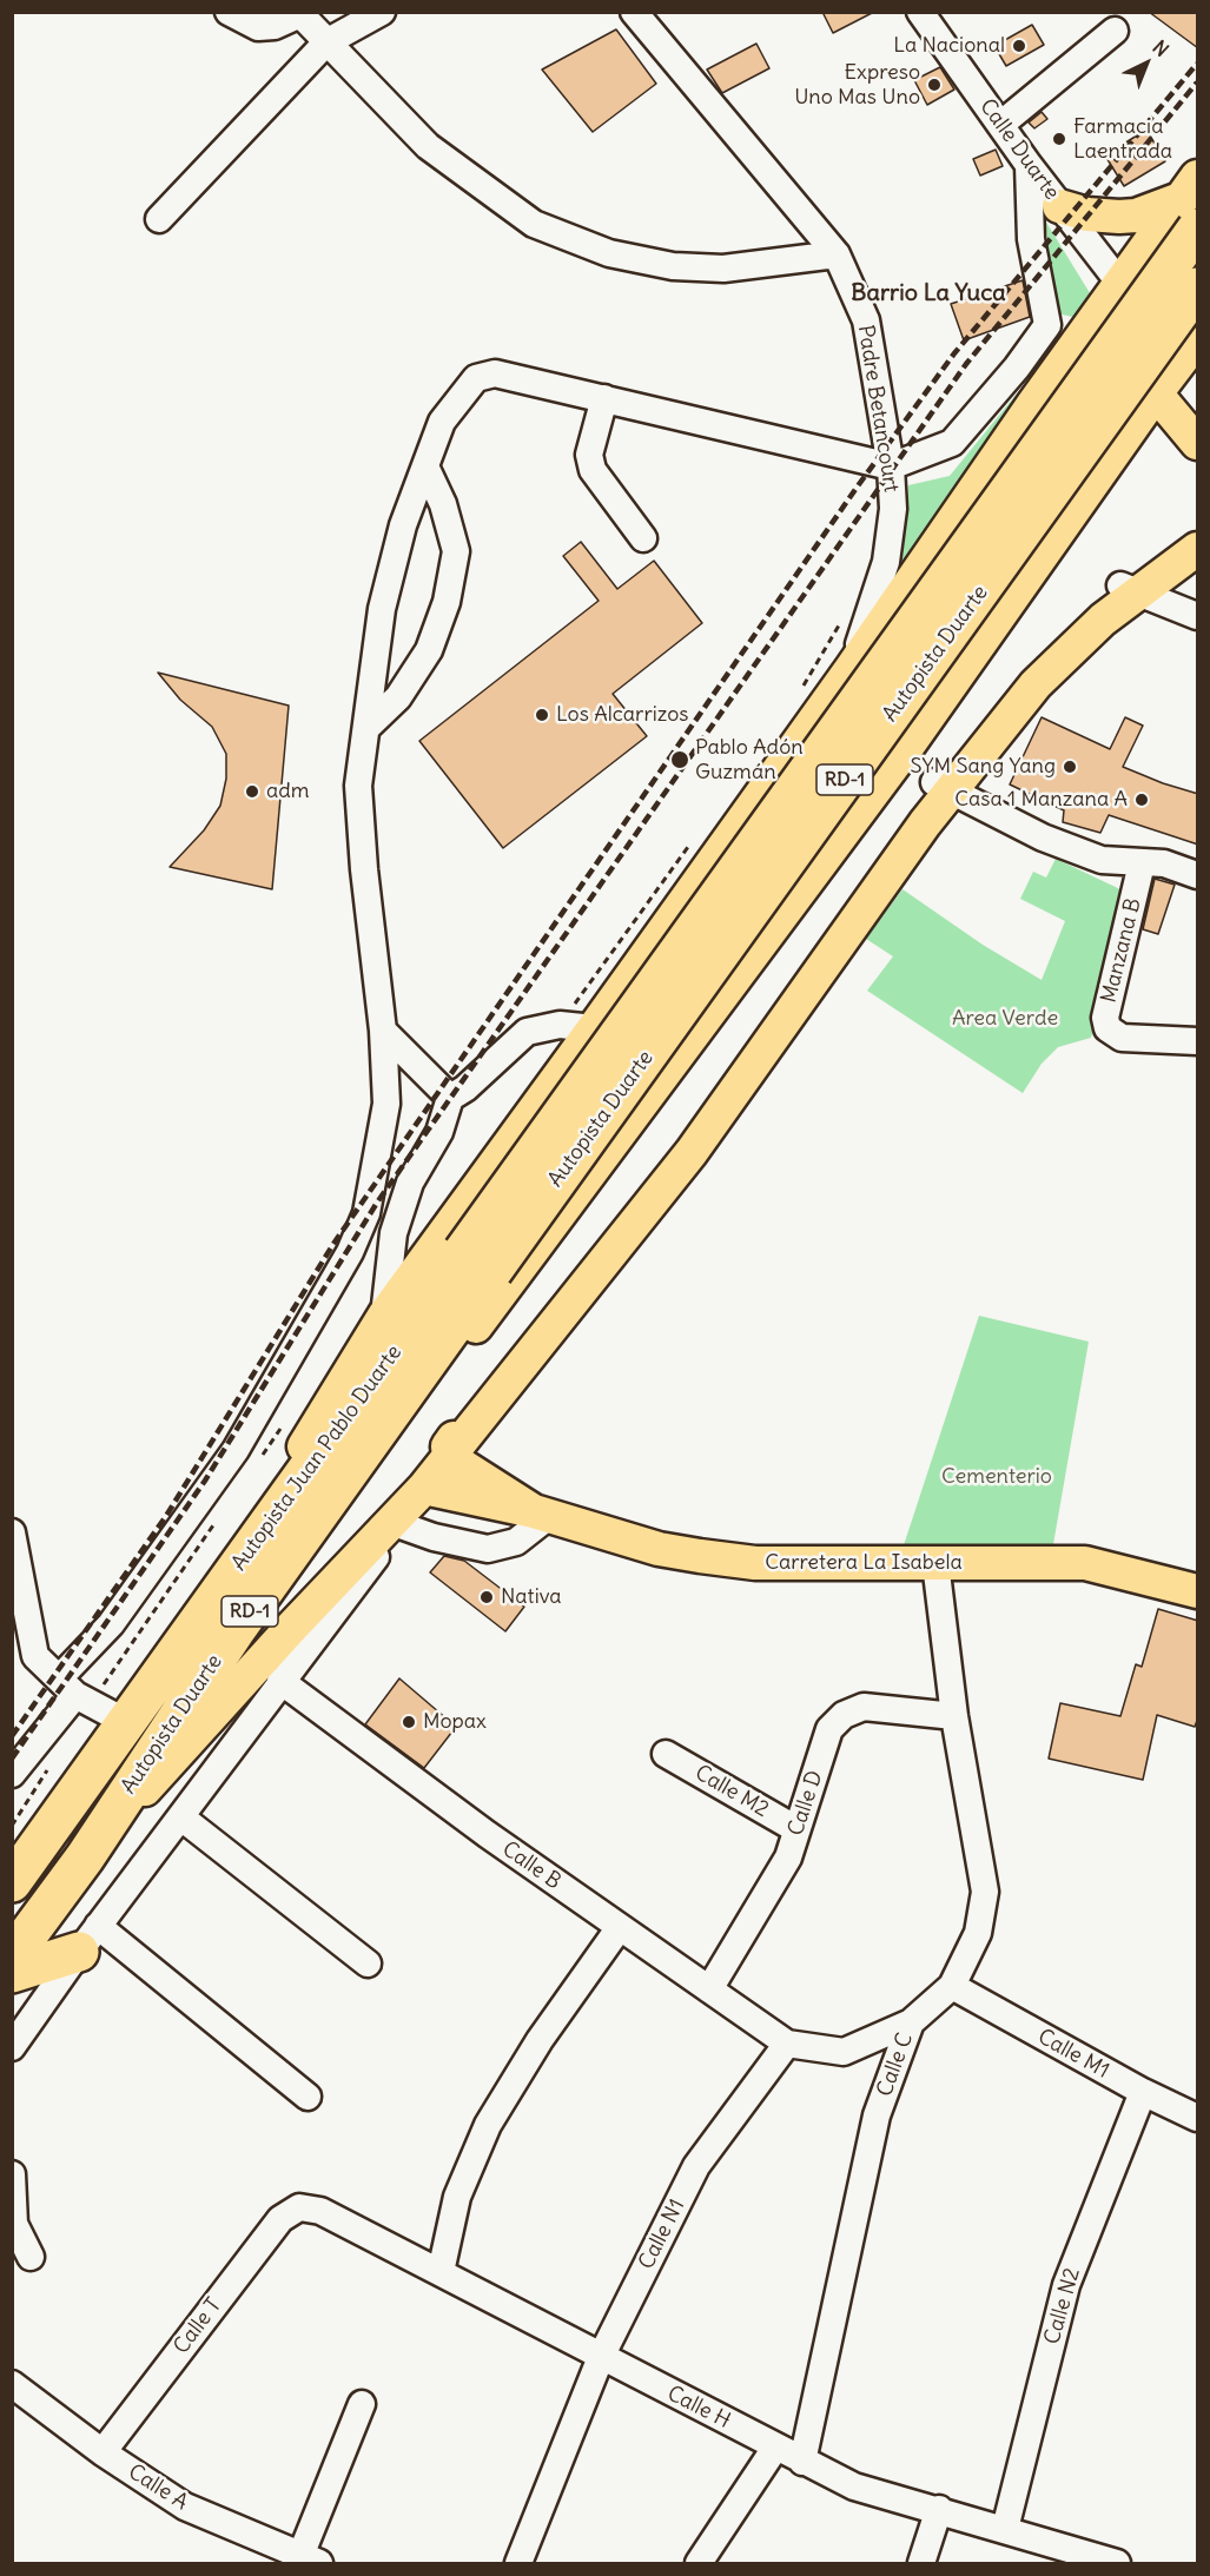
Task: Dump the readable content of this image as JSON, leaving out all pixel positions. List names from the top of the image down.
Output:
{
  "streets": {
    "highway": ["Autopista Duarte", "RD-1", "Autopista Juan Pablo Duarte"],
    "main road": ["Carretera La Isabela"],
    "street": [
      "Calle Duarte",
      "Padre Betancourt",
      "Manzana B",
      "Calle M2",
      "Calle D",
      "Calle B",
      "Calle M1",
      "Calle C",
      "Calle N1",
      "Calle N2",
      "Calle T",
      "Calle H",
      "Calle A"
    ]
  },
  "crossings": [
    ["Autopista Duarte", "Autopista Juan Pablo Duarte"],
    ["Carretera La Isabela", "Calle C"],
    ["Calle M2", "Calle D"],
    ["Calle D", "Calle B"],
    ["Calle D", "Calle C"],
    ["Calle B", "Calle N1"],
    ["Calle M1", "Calle C"],
    ["Calle M1", "Calle N2"],
    ["Calle C", "Calle H"],
    ["Calle N1", "Calle H"],
    ["Calle N2", "Calle H"],
    ["Calle T", "Calle H"],
    ["Calle T", "Calle A"]
  ],
  "districts": ["Barrio La Yuca"],
  "parks": ["Area Verde", "Cementerio"],
  "places": [
    "La Nacional",
    "Expreso Uno Mas Uno",
    "Farmacia Laentrada",
    "Los Alcarrizos",
    "Pablo Adón Guzmán",
    "SYM Sang Yang",
    "adm",
    "Casa 1 Manzana A",
    "Nativa",
    "Mopax"
  ],
  "north": "top right"
}
